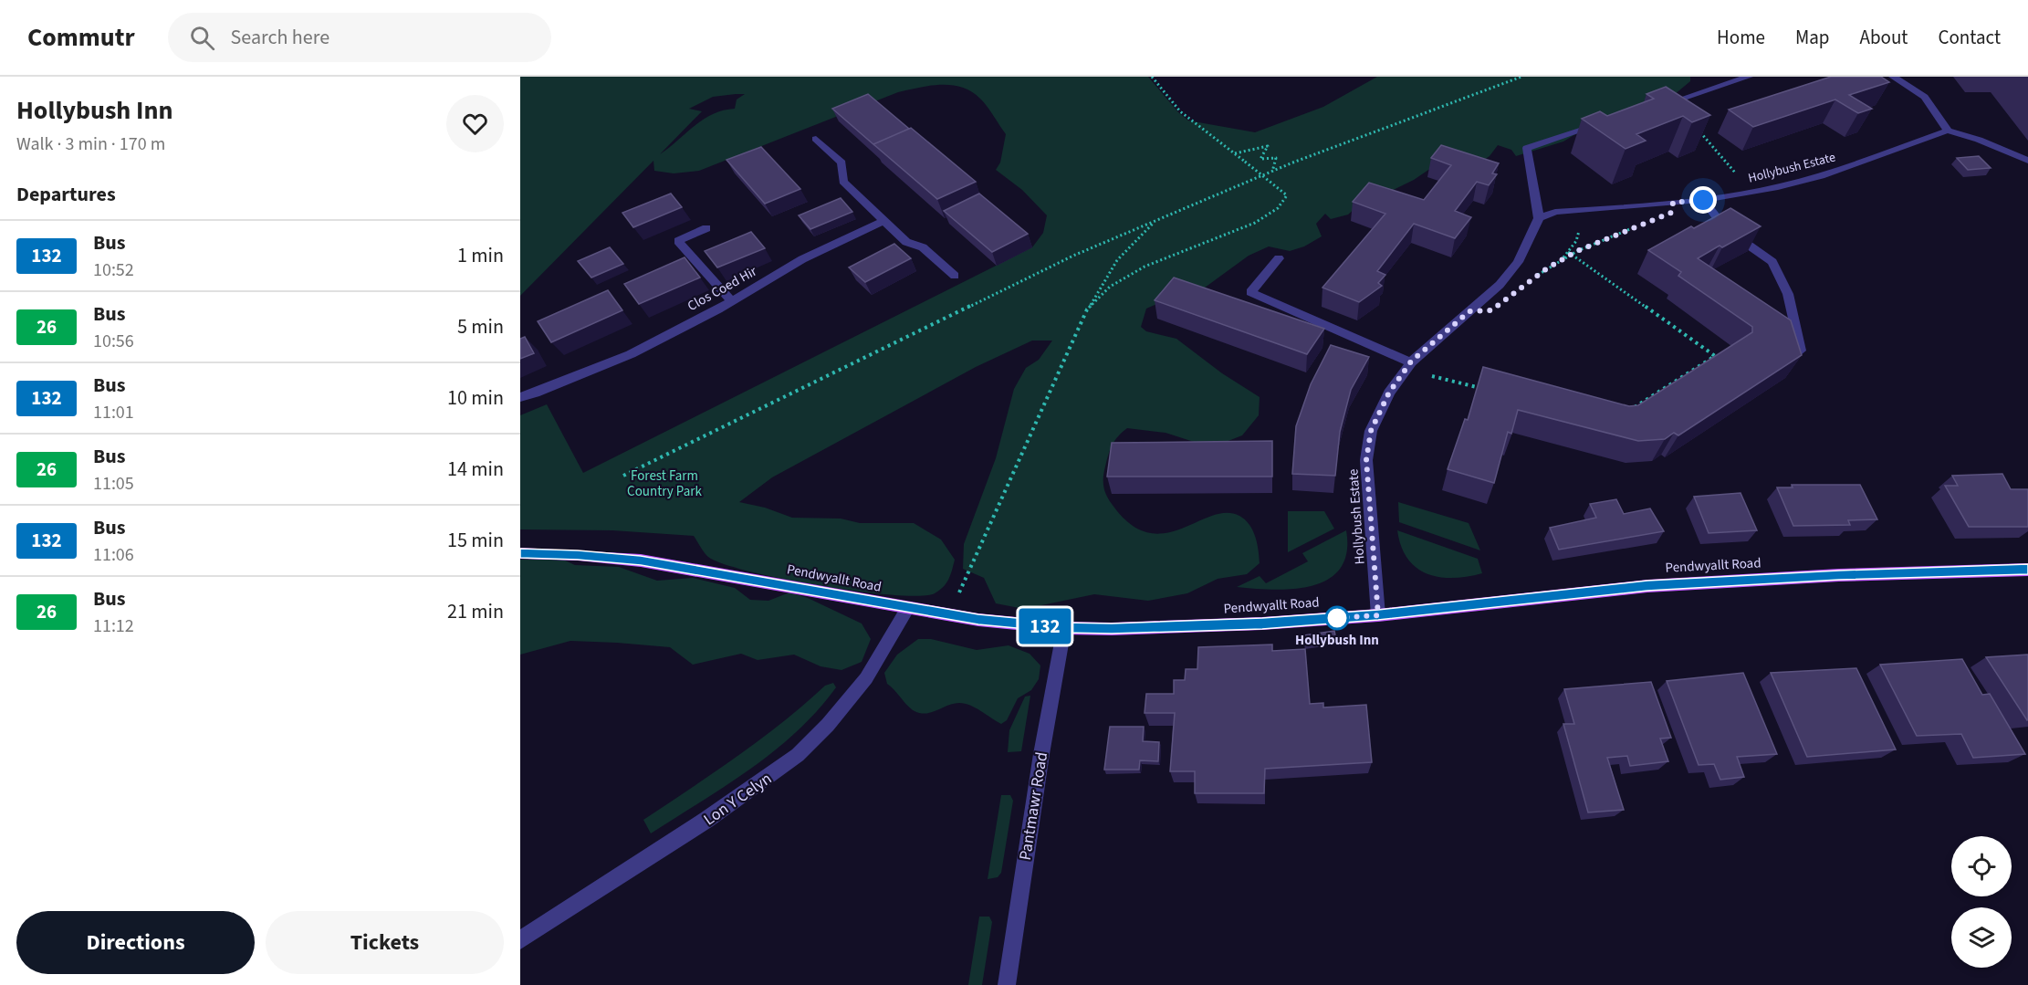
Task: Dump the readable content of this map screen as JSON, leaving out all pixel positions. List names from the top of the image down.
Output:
{
  "streets": {
    "main road": ["Pendwyallt Road"],
    "street": [
      "Hollybush Estate",
      "Clos Coed Hir",
      "Lon Y Celyn",
      "Pantmawr Road"
    ]
  },
  "crossings": [
    ["Hollybush Estate", "Pendwyallt Road"],
    ["Pendwyallt Road", "Lon Y Celyn"],
    ["Pendwyallt Road", "Pantmawr Road"]
  ],
  "parks": ["Forest Farm Country Park"],
  "places": ["Hollybush Inn"],
  "lines": ["bus line 132"],
  "page": {
    "header": "Commutr",
    "search": "Search here",
    "nav": [
      "Home",
      "Map",
      "About",
      "Contact"
    ],
    "heading": [
      ["Hollybush Inn", "Walk · 3 min · 170 m"],
      "Departures"
    ],
    "on_map": "132",
    "list": [
      {
        "mark": "132",
        "name": "Bus",
        "note": "10:52",
        "value": "1 min"
      },
      {
        "mark": "26",
        "name": "Bus",
        "note": "10:56",
        "value": "5 min"
      },
      {
        "mark": "132",
        "name": "Bus",
        "note": "11:01",
        "value": "10 min"
      },
      {
        "mark": "26",
        "name": "Bus",
        "note": "11:05",
        "value": "14 min"
      },
      {
        "mark": "132",
        "name": "Bus",
        "note": "11:06",
        "value": "15 min"
      },
      {
        "mark": "26",
        "name": "Bus",
        "note": "11:12",
        "value": "21 min"
      }
    ],
    "buttons": ["Directions", "Tickets"]
  }
}
